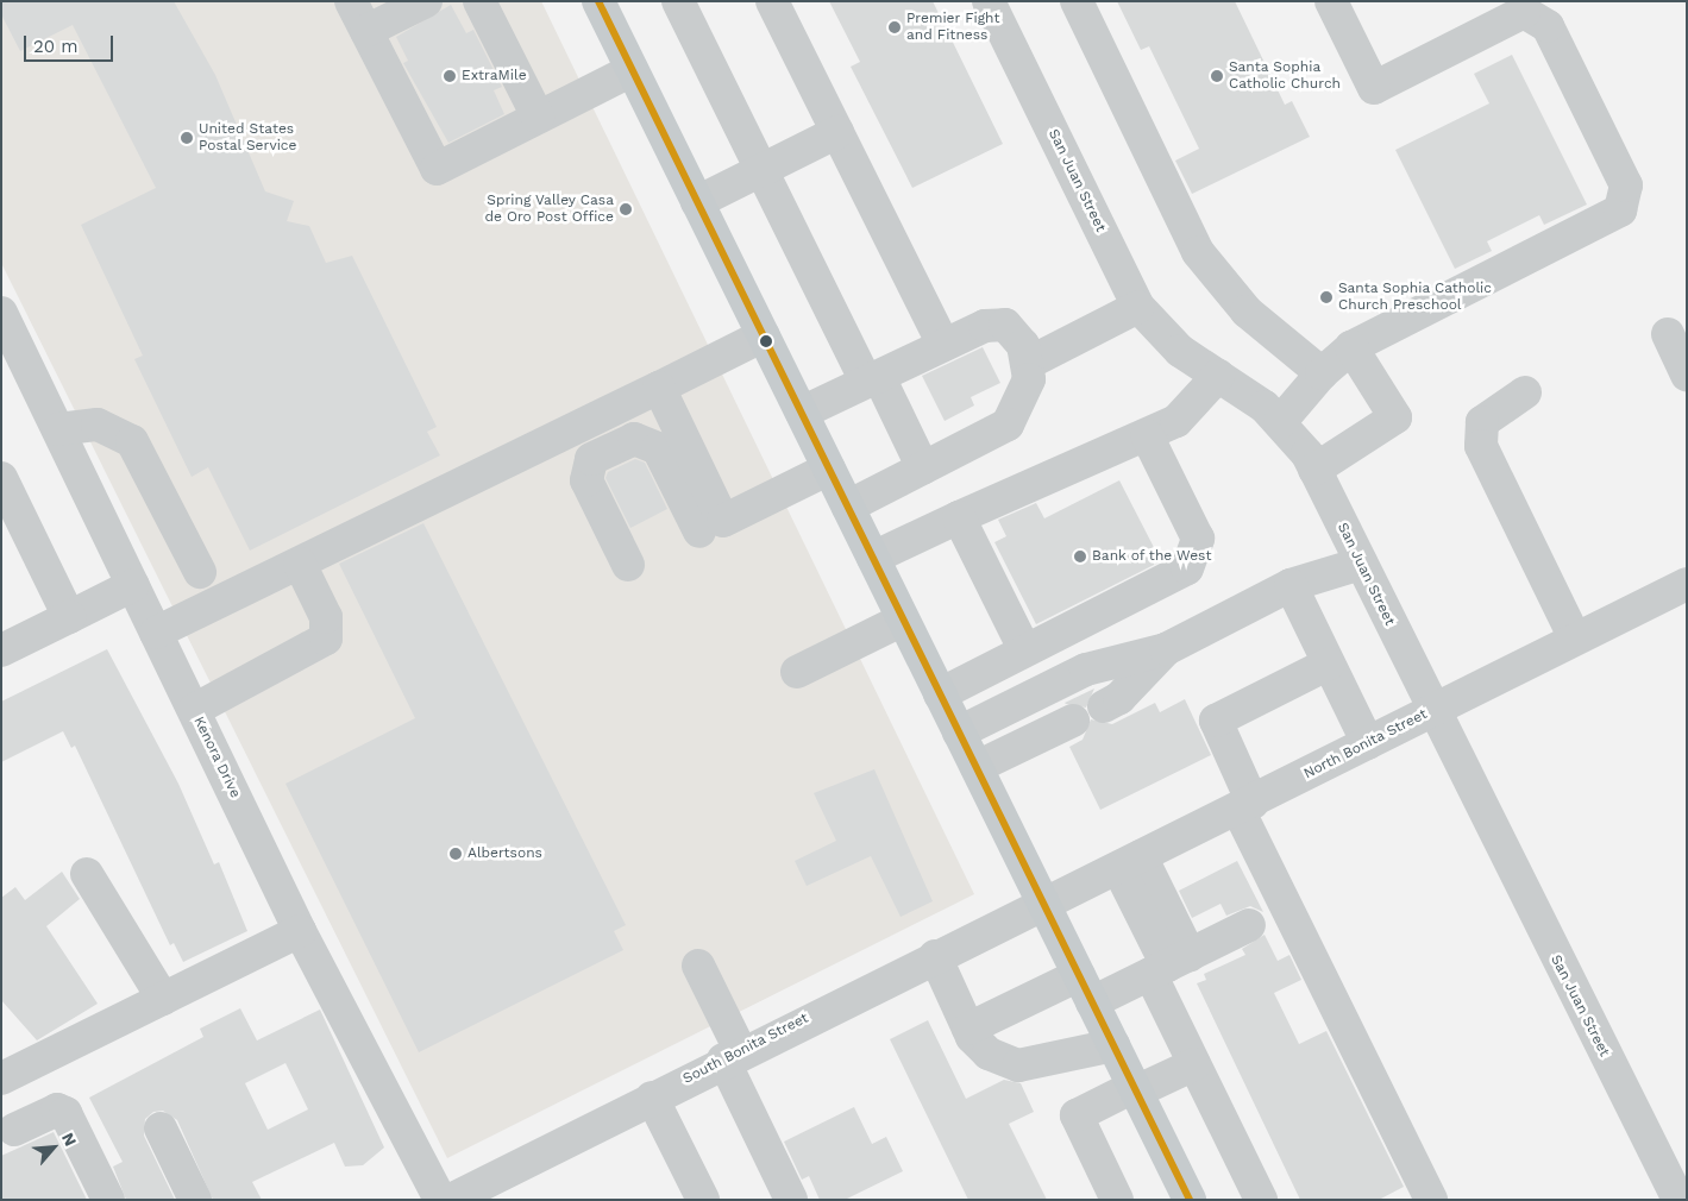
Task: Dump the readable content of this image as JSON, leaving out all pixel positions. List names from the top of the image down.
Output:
{
  "streets": {
    "street": [
      "San Juan Street",
      "North Bonita Street",
      "Kenora Drive",
      "South Bonita Street"
    ]
  },
  "crossings": [
    ["San Juan Street", "North Bonita Street"],
    ["North Bonita Street", "South Bonita Street"]
  ],
  "places": [
    "Premier Fight and Fitness",
    "ExtraMile",
    "Santa Sophia Catholic Church",
    "United States Postal Service",
    "Spring Valley Casa de Oro Post Office",
    "Santa Sophia Catholic Church Preschool",
    "Bank of the West",
    "Albertsons"
  ],
  "scale_bar": "20 m",
  "north": "top right"
}
